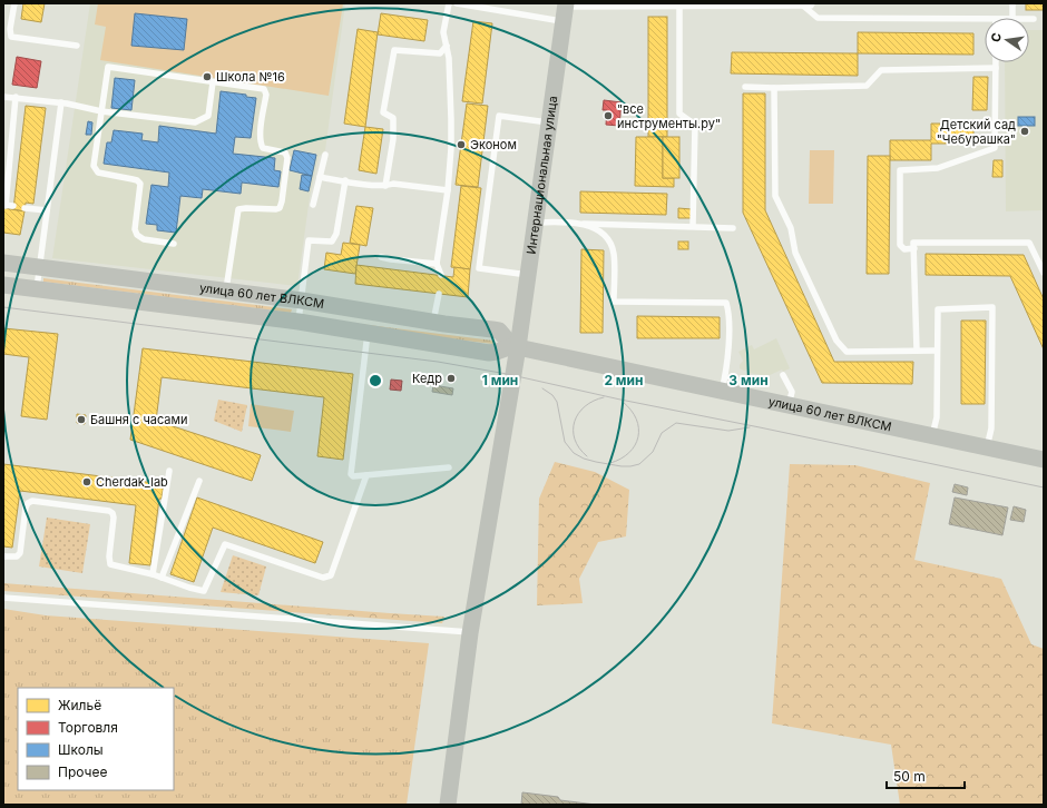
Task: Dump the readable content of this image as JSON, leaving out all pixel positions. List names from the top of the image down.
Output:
{
  "streets": {
    "street": ["Интернациональная улица", "улица 60 лет ВЛКСМ"]
  },
  "crossings": [
    ["Интернациональная улица", "улица 60 лет ВЛКСМ"]
  ],
  "places": [
    "Школа №16",
    "\"все инструменты.ру\"",
    "Детский сад \"Чебурашка\"",
    "Эконом",
    "Кедр",
    "Башня с часами",
    "Cherdak_lab"
  ],
  "legend": [
    "Жильё",
    "Торговля",
    "Школы",
    "Прочее"
  ],
  "scale_bar": "50 m",
  "north": "left",
  "rings": ["1 мин", "2 мин", "3 мин"]
}
